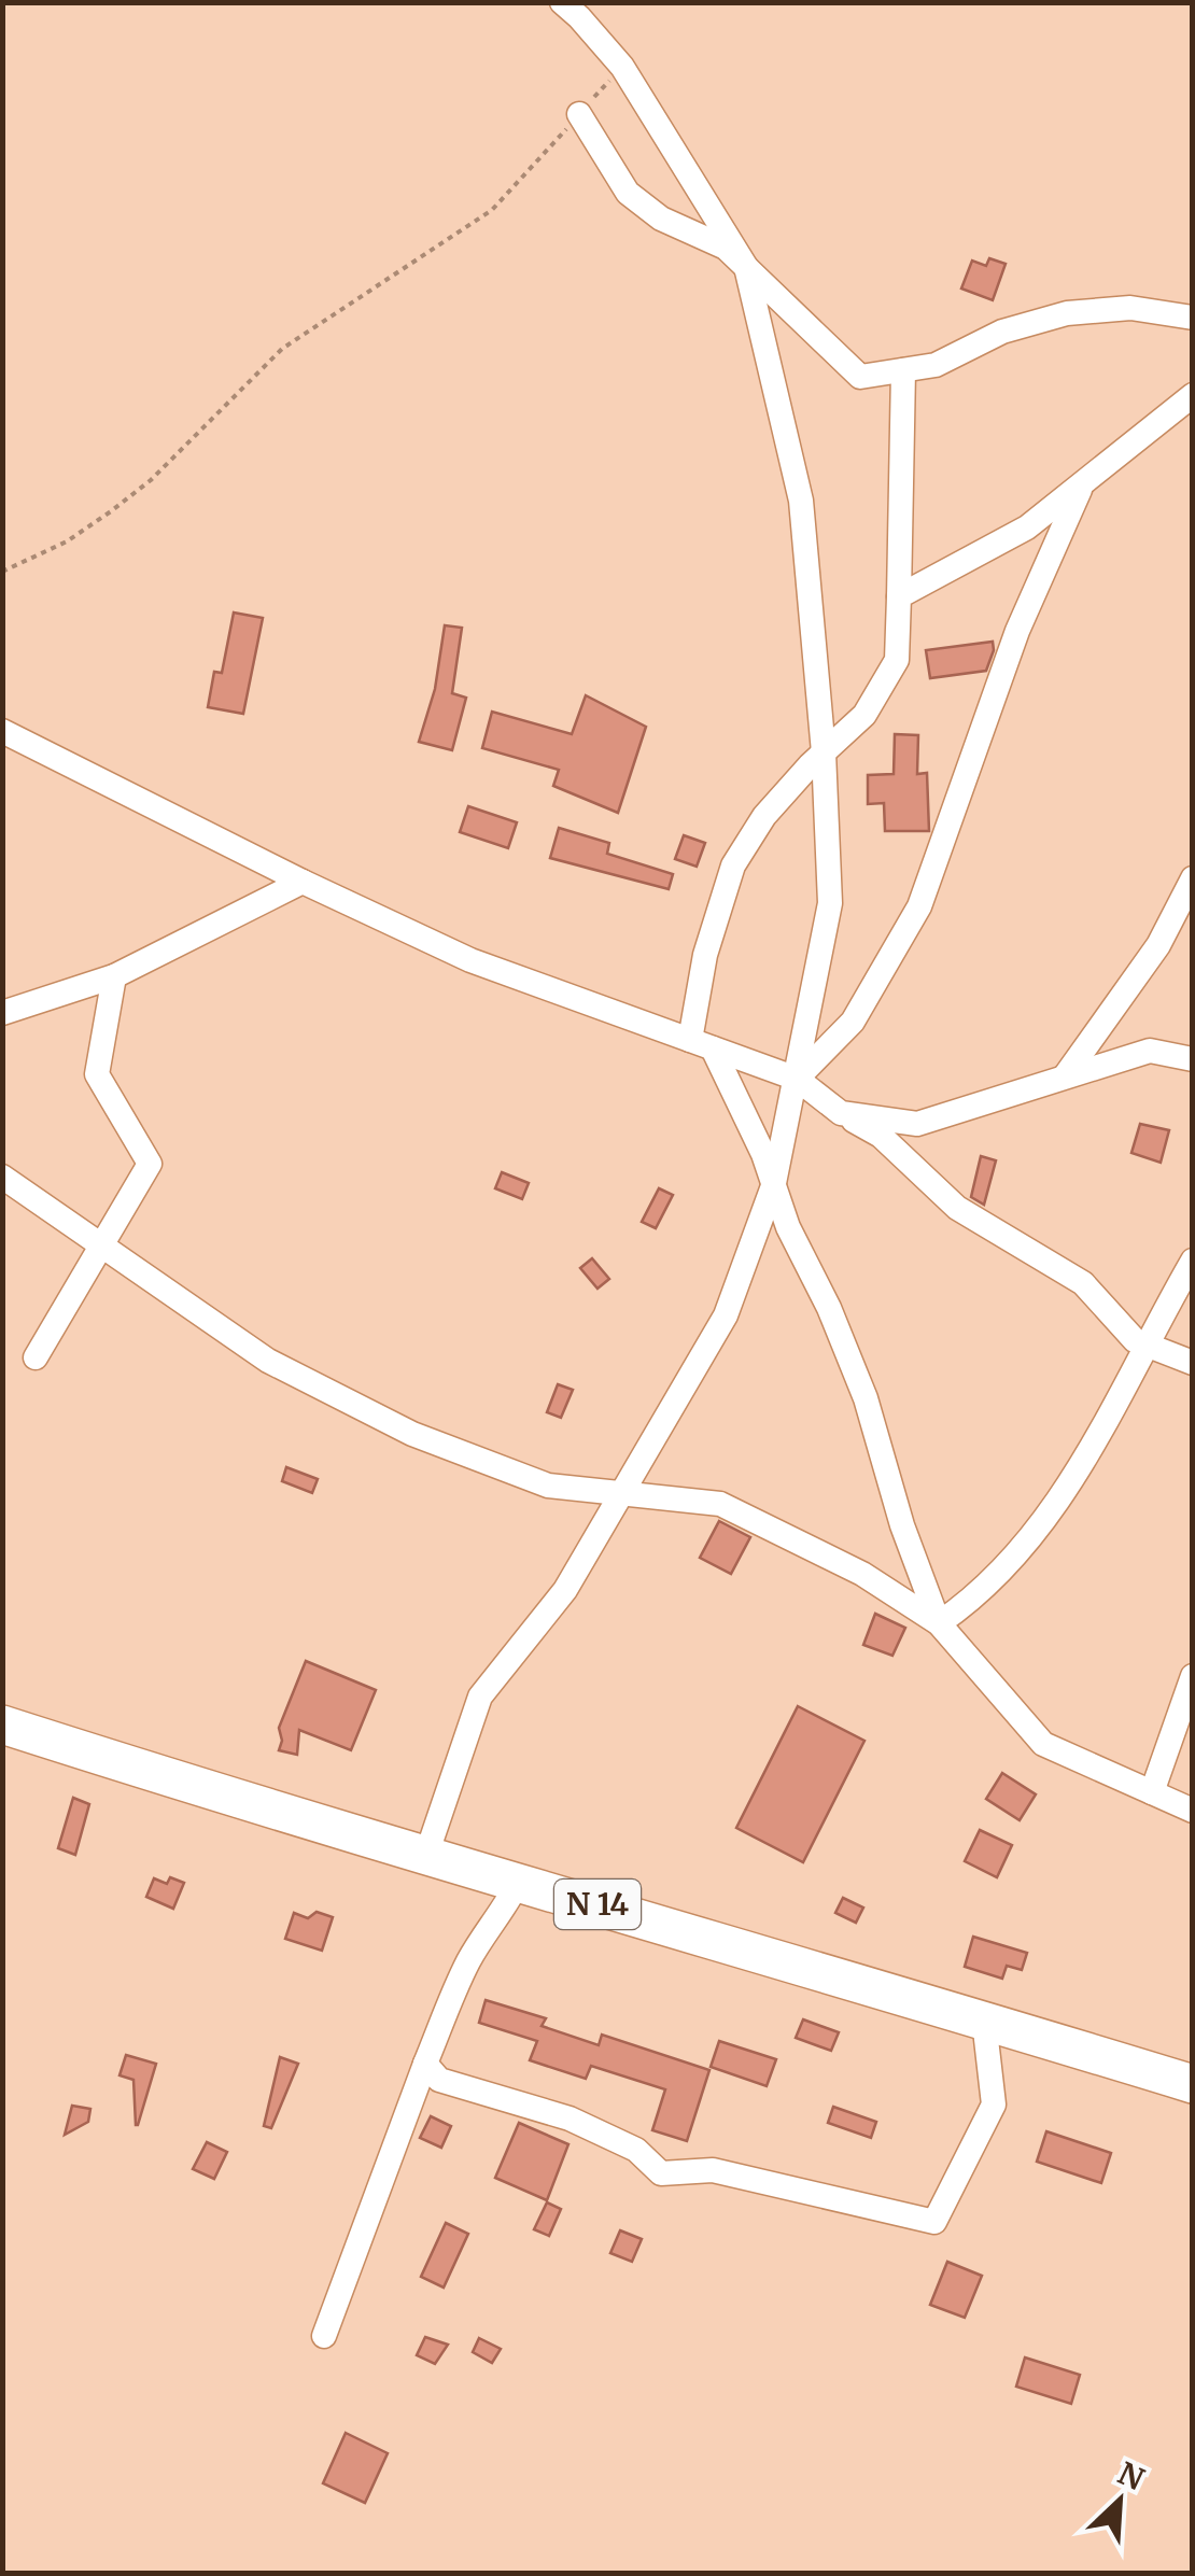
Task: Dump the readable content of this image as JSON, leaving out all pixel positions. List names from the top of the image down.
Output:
{
  "streets": {
    "main road": ["N 14"]
  },
  "north": "top right"
}
